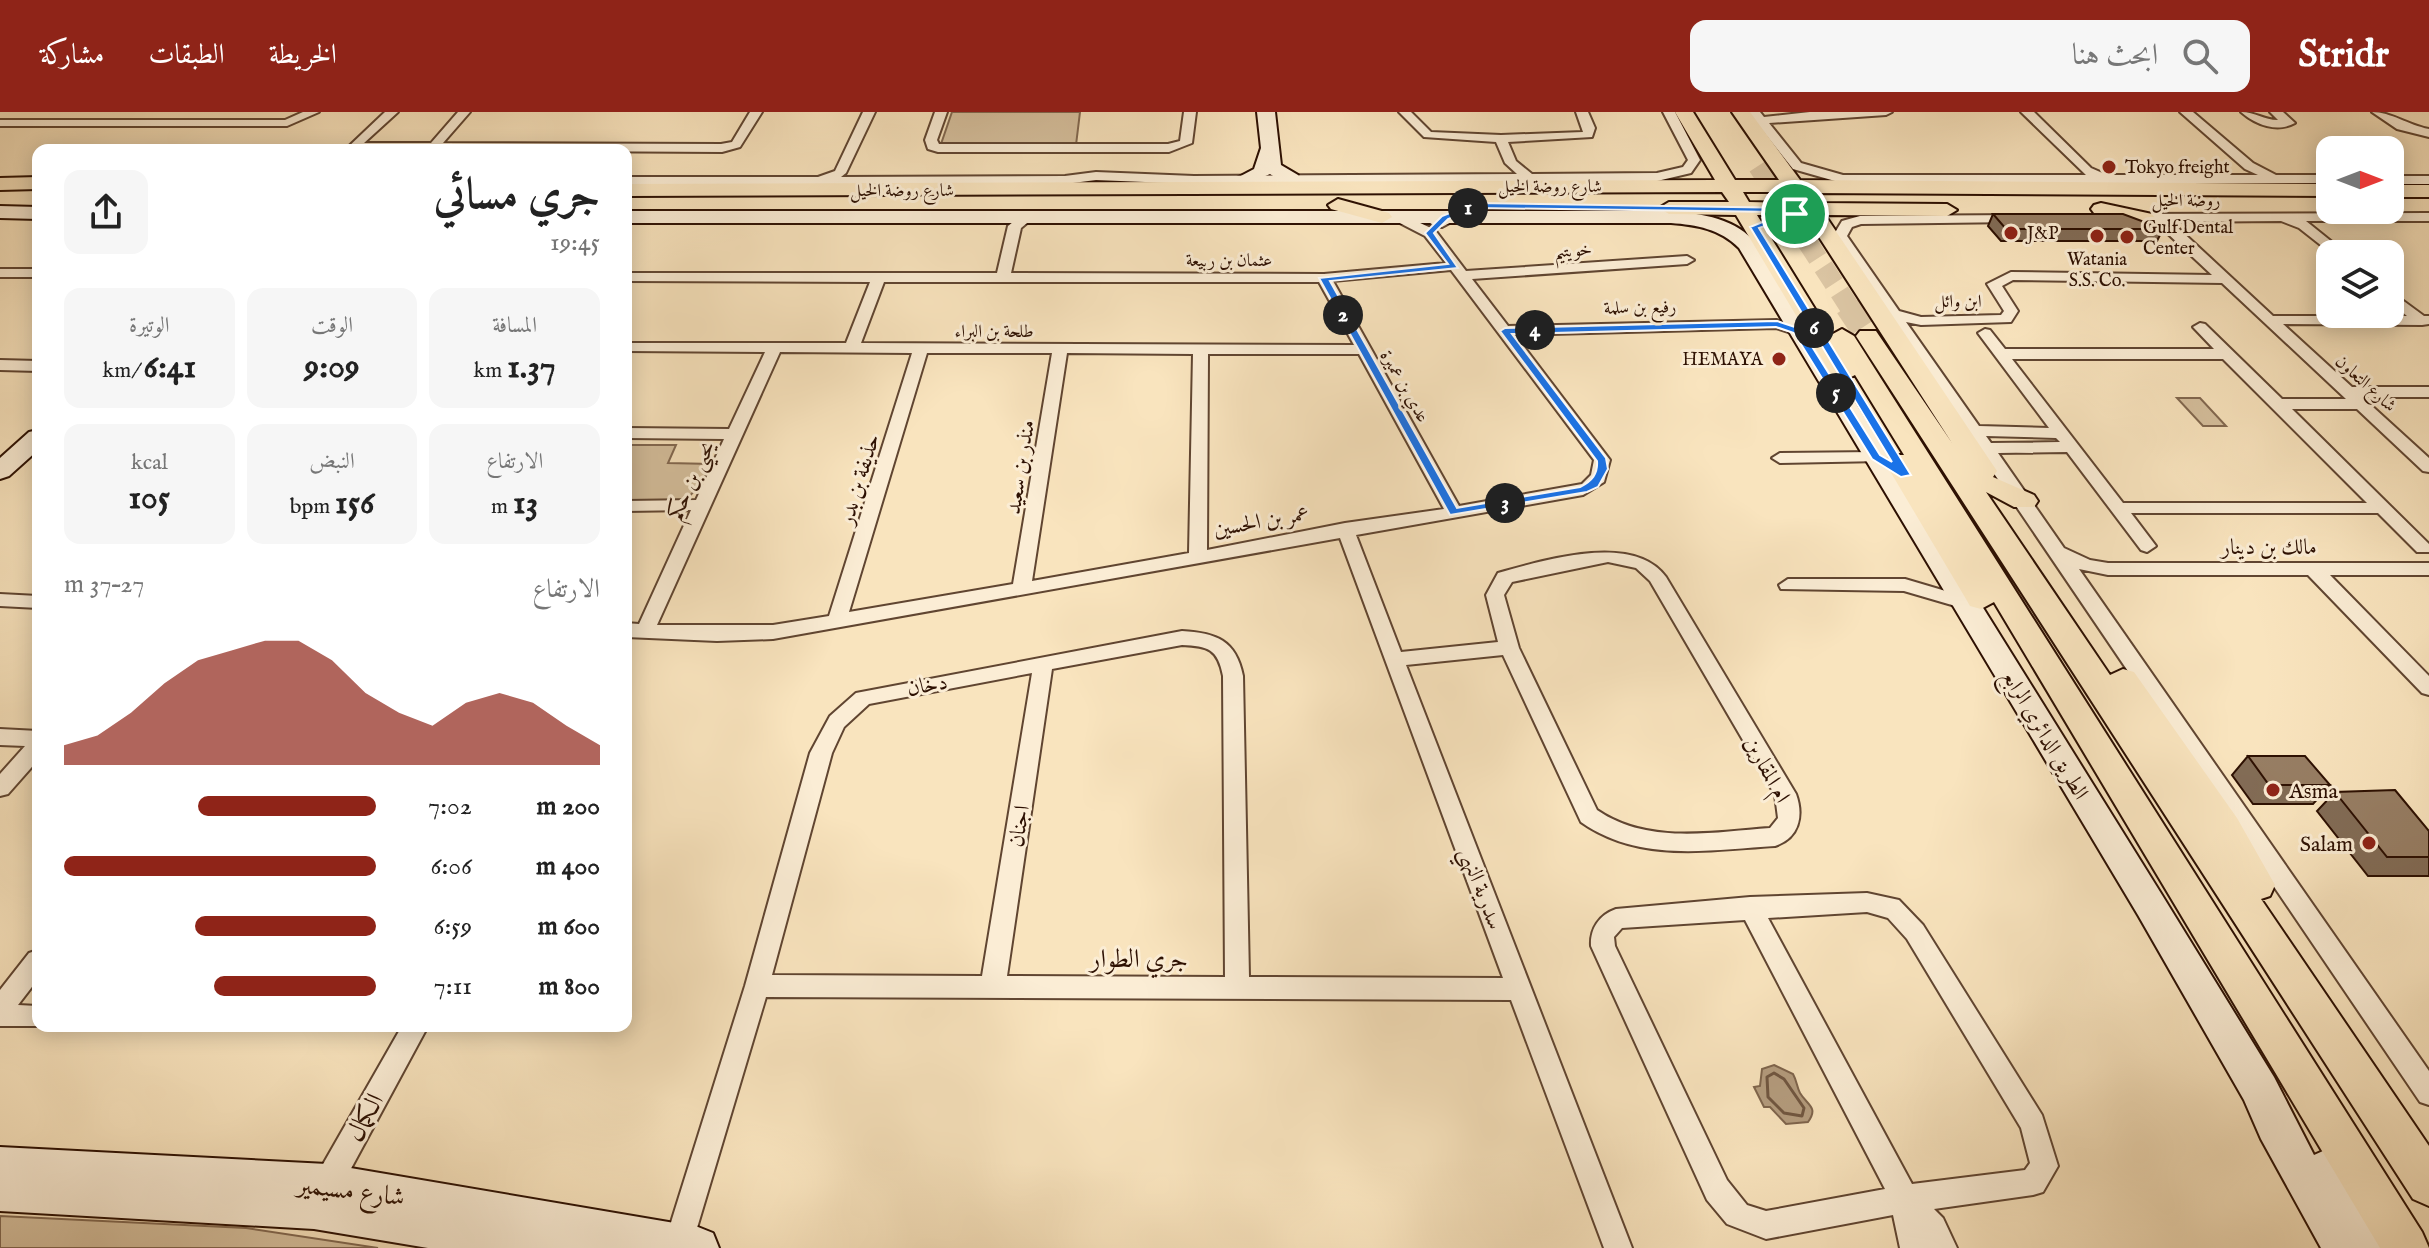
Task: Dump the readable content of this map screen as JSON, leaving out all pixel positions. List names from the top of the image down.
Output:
{
  "streets": {
    "main road": ["شارع روضة الخيل", "الطريق الدائري الرابع"],
    "street": [
      "روضة الخيل",
      "خويتيم",
      "عثمان بن ربيعة",
      "ابن وائل",
      "رفيع بن سلمة",
      "طلحة بن البراء",
      "شارع التعاون",
      "عدي بن عميرة",
      "منذر بن سعيد",
      "حذيفة بن بدر",
      "يحيى بن حكم",
      "عمر بن الحسين",
      "مالك بن دينار",
      "دخان",
      "ام المقارين",
      "اجنان",
      "سدرية النهي",
      "جري الطوار",
      "الكمال",
      "شارع مسيمير"
    ]
  },
  "crossings": [
    ["شارع روضة الخيل", "روضة الخيل"],
    ["شارع روضة الخيل", "عمر بن الحسين"],
    ["روضة الخيل", "شارع التعاون"],
    ["خويتيم", "عثمان بن ربيعة"],
    ["خويتيم", "عمر بن الحسين"],
    ["عثمان بن ربيعة", "عدي بن عميرة"],
    ["عثمان بن ربيعة", "عمر بن الحسين"],
    ["ابن وائل", "شارع التعاون"],
    ["رفيع بن سلمة", "عمر بن الحسين"],
    ["رفيع بن سلمة", "الطريق الدائري الرابع"],
    ["طلحة بن البراء", "عدي بن عميرة"],
    ["طلحة بن البراء", "منذر بن سعيد"],
    ["طلحة بن البراء", "حذيفة بن بدر"],
    ["طلحة بن البراء", "يحيى بن حكم"],
    ["عدي بن عميرة", "عمر بن الحسين"],
    ["منذر بن سعيد", "عمر بن الحسين"],
    ["حذيفة بن بدر", "عمر بن الحسين"],
    ["يحيى بن حكم", "عمر بن الحسين"],
    ["عمر بن الحسين", "سدرية النهي"],
    ["دخان", "اجنان"],
    ["دخان", "جري الطوار"],
    ["دخان", "شارع مسيمير"],
    ["اجنان", "جري الطوار"],
    ["سدرية النهي", "جري الطوار"],
    ["الكمال", "شارع مسيمير"]
  ],
  "places": [
    "Tokyo freight",
    "J&P",
    "Watania S.S. Co.",
    "Gulf Dental Center",
    "HEMAYA",
    "Asma",
    "Salam"
  ],
  "north": "right",
  "page": {
    "header": "Stridr",
    "search": "ابحث هنا",
    "nav": ["الخريطة", "الطبقات", "مشاركة"],
    "heading": ["جري مسائي", "19:45"],
    "pins": [
      "1",
      "2",
      "6",
      "4",
      "5",
      "3"
    ],
    "stats": [
      ["المسافة", "1.37 km"],
      ["الوقت", "9:09"],
      ["الوتيرة", "6:41 /km"],
      ["الارتفاع", "13 m"],
      ["النبض", "156 bpm"],
      ["kcal", "105"]
    ],
    "chart": ["الارتفاع", "27–37 m"],
    "list": [
      {
        "name": "200 m",
        "note": "7:02"
      },
      {
        "name": "400 m",
        "note": "6:06"
      },
      {
        "name": "600 m",
        "note": "6:59"
      },
      {
        "name": "800 m",
        "note": "7:11"
      }
    ]
  }
}
